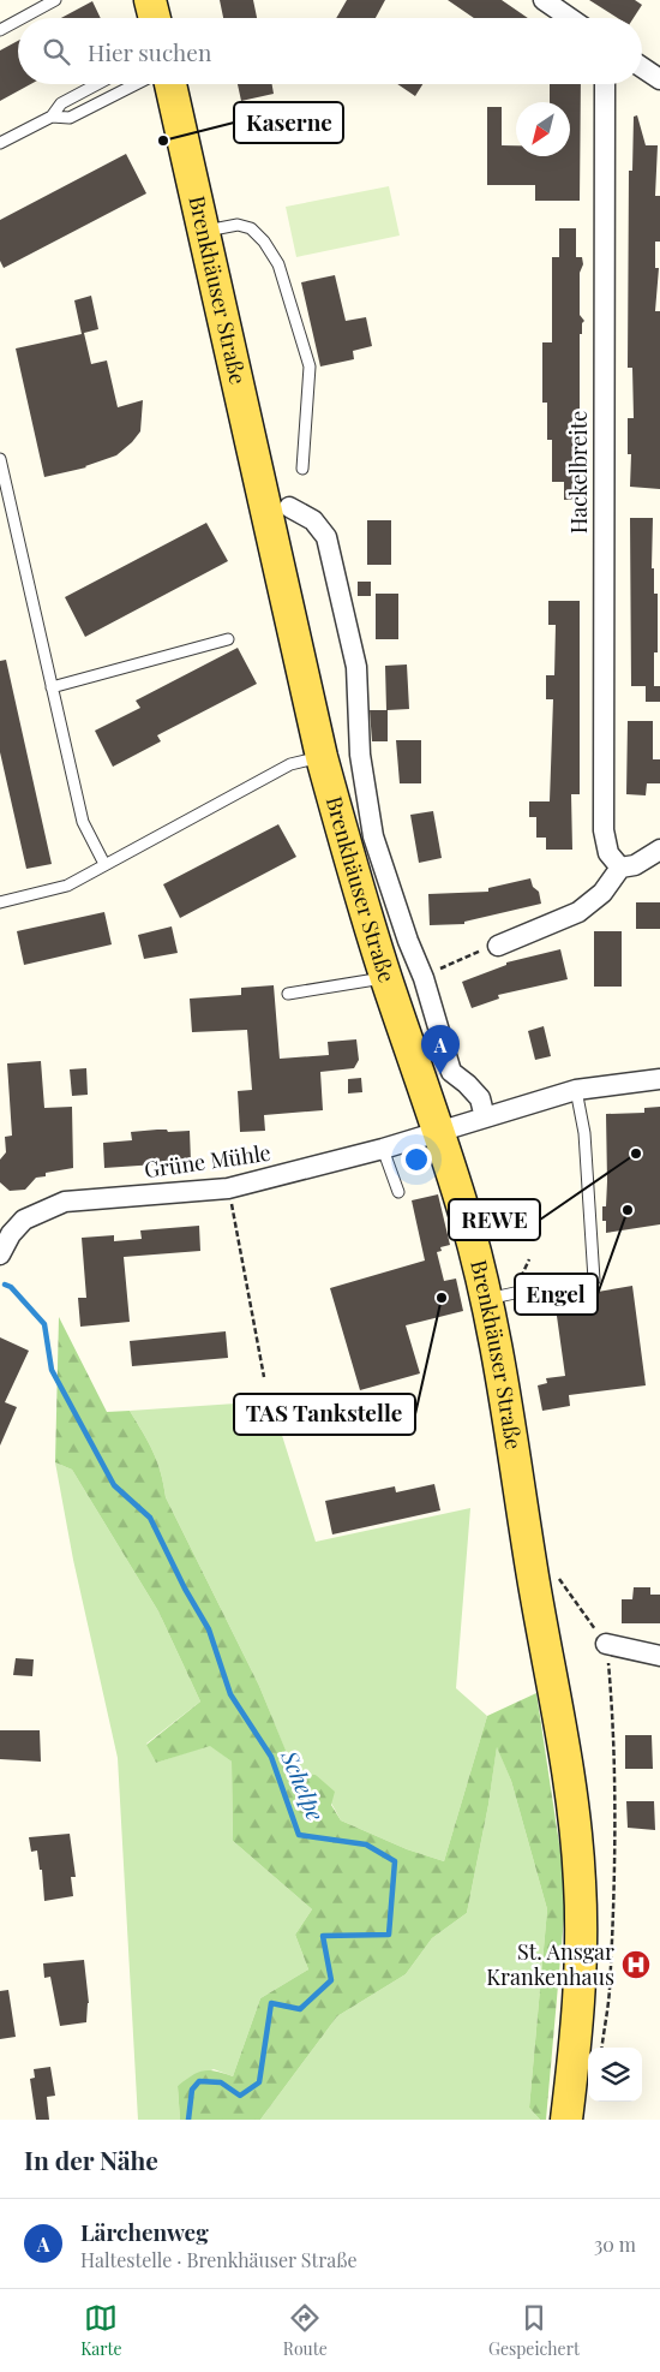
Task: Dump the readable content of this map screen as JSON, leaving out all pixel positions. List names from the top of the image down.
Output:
{
  "streets": {
    "main road": ["Brenkhäuser Straße"],
    "street": ["Hackelbreite", "Grüne Mühle"]
  },
  "crossings": [
    ["Brenkhäuser Straße", "Grüne Mühle"]
  ],
  "water": ["Schelpe"],
  "places": {
    "other": [
      "Kaserne",
      "REWE",
      "Engel",
      "TAS Tankstelle"
    ],
    "hospital": ["St. Ansgar Krankenhaus"]
  },
  "north": "bottom left",
  "page": {
    "search": "Hier suchen",
    "pins": "A",
    "heading": "In der Nähe",
    "list": [
      {
        "mark": "A",
        "name": "Lärchenweg",
        "note": "Haltestelle · Brenkhäuser Straße",
        "value": "30 m"
      }
    ],
    "nav": ["Karte", "Route", "Gespeichert"]
  }
}
